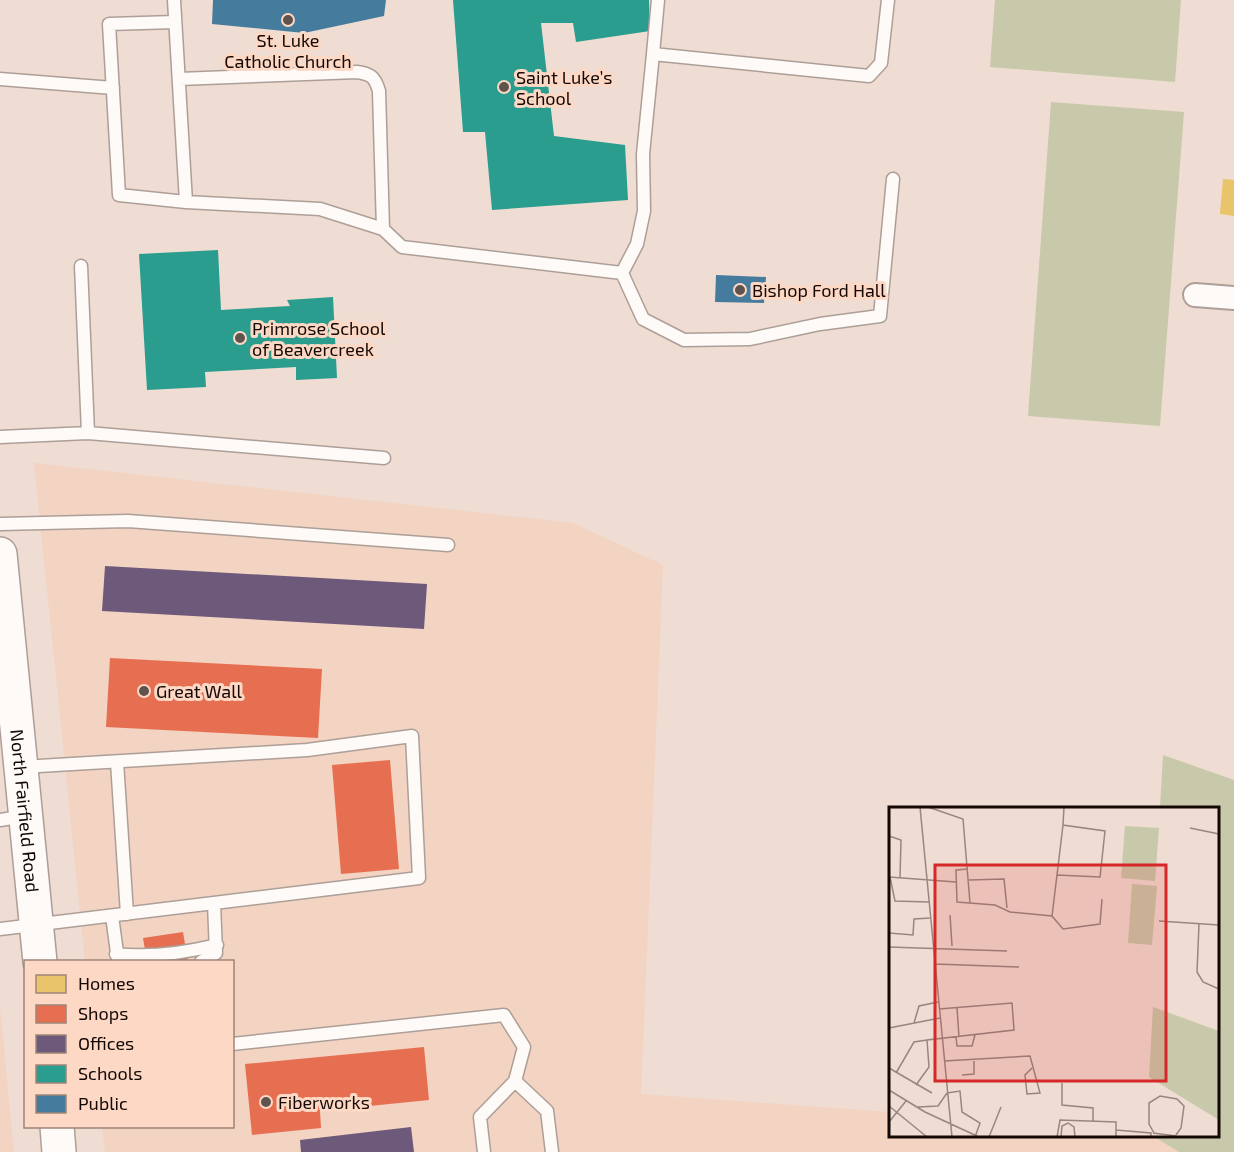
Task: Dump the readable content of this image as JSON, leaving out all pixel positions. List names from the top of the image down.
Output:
{
  "streets": {
    "main road": ["North Fairfield Road"]
  },
  "places": [
    "St. Luke Catholic Church",
    "Saint Luke’s School",
    "Bishop Ford Hall",
    "Primrose School of Beavercreek",
    "Great Wall",
    "Fiberworks"
  ],
  "legend": [
    "Homes",
    "Shops",
    "Offices",
    "Schools",
    "Public"
  ]
}
